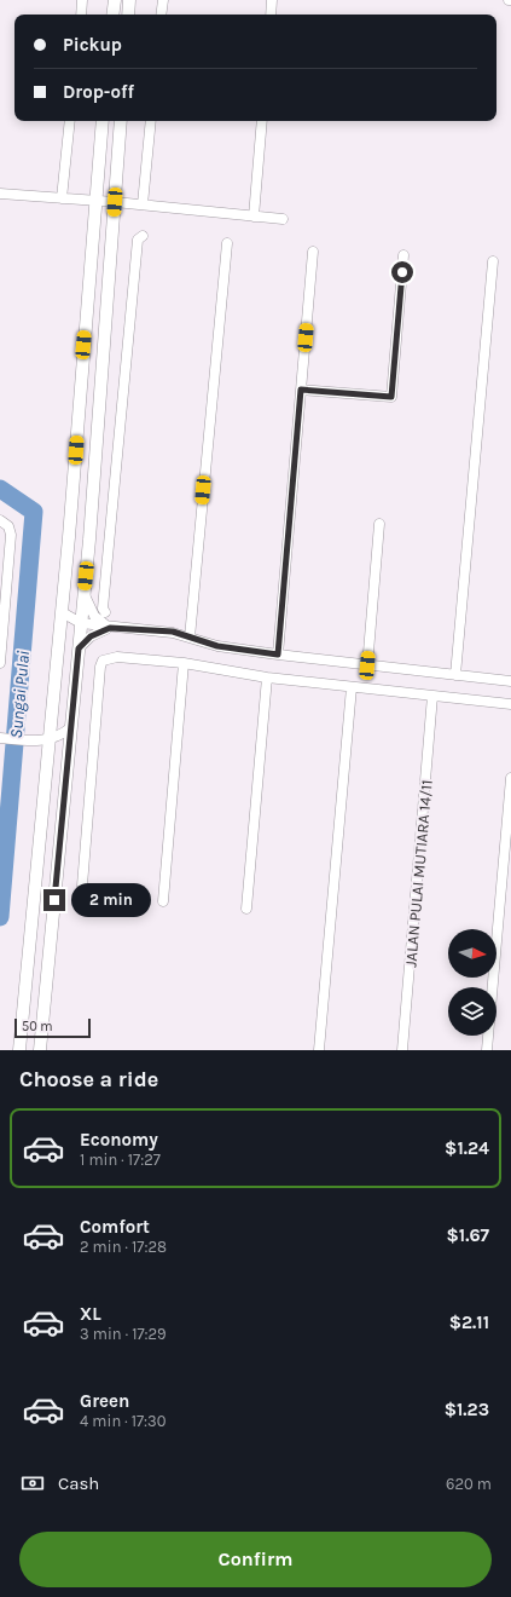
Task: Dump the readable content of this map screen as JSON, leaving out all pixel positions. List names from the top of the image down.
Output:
{
  "streets": {
    "street": ["JALAN PULAI MUTIARA 14/11"]
  },
  "water": ["Sungai Pulai"],
  "scale_bar": "50 m",
  "north": "right",
  "page": {
    "banner": ["Pickup", "Drop-off"],
    "bubble": "2 min",
    "scale": "50 m",
    "heading": "Choose a ride",
    "list": [
      {
        "name": "Economy",
        "note": "1 min · 17:27",
        "value": "$1.24"
      },
      {
        "name": "Comfort",
        "note": "2 min · 17:28",
        "value": "$1.67"
      },
      {
        "name": "XL",
        "note": "3 min · 17:29",
        "value": "$2.11"
      },
      {
        "name": "Green",
        "note": "4 min · 17:30",
        "value": "$1.23"
      }
    ],
    "pay": ["Cash", "620 m"],
    "buttons": "Confirm"
  }
}
